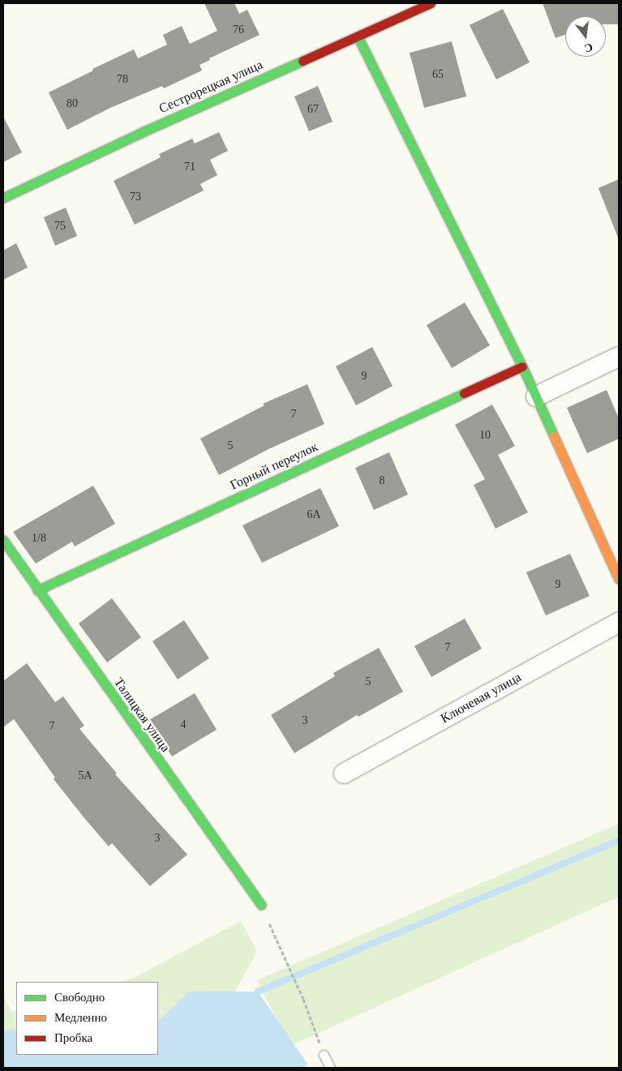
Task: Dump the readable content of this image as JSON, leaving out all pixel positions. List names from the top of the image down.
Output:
{
  "streets": {
    "street": [
      "Сестрорецкая улица",
      "Горный переулок",
      "Ключевая улица",
      "Талицкая улица"
    ]
  },
  "crossings": [
    ["Горный переулок", "Талицкая улица"]
  ],
  "house_numbers": [
    "76",
    "65",
    "78",
    "80",
    "67",
    "71",
    "73",
    "75",
    "9",
    "7",
    "10",
    "5",
    "8",
    "6А",
    "1/8",
    "9",
    "7",
    "5",
    "3",
    "4",
    "7",
    "5А",
    "3"
  ],
  "legend": ["Свободно", "Медленно", "Пробка"],
  "north": "bottom"
}
